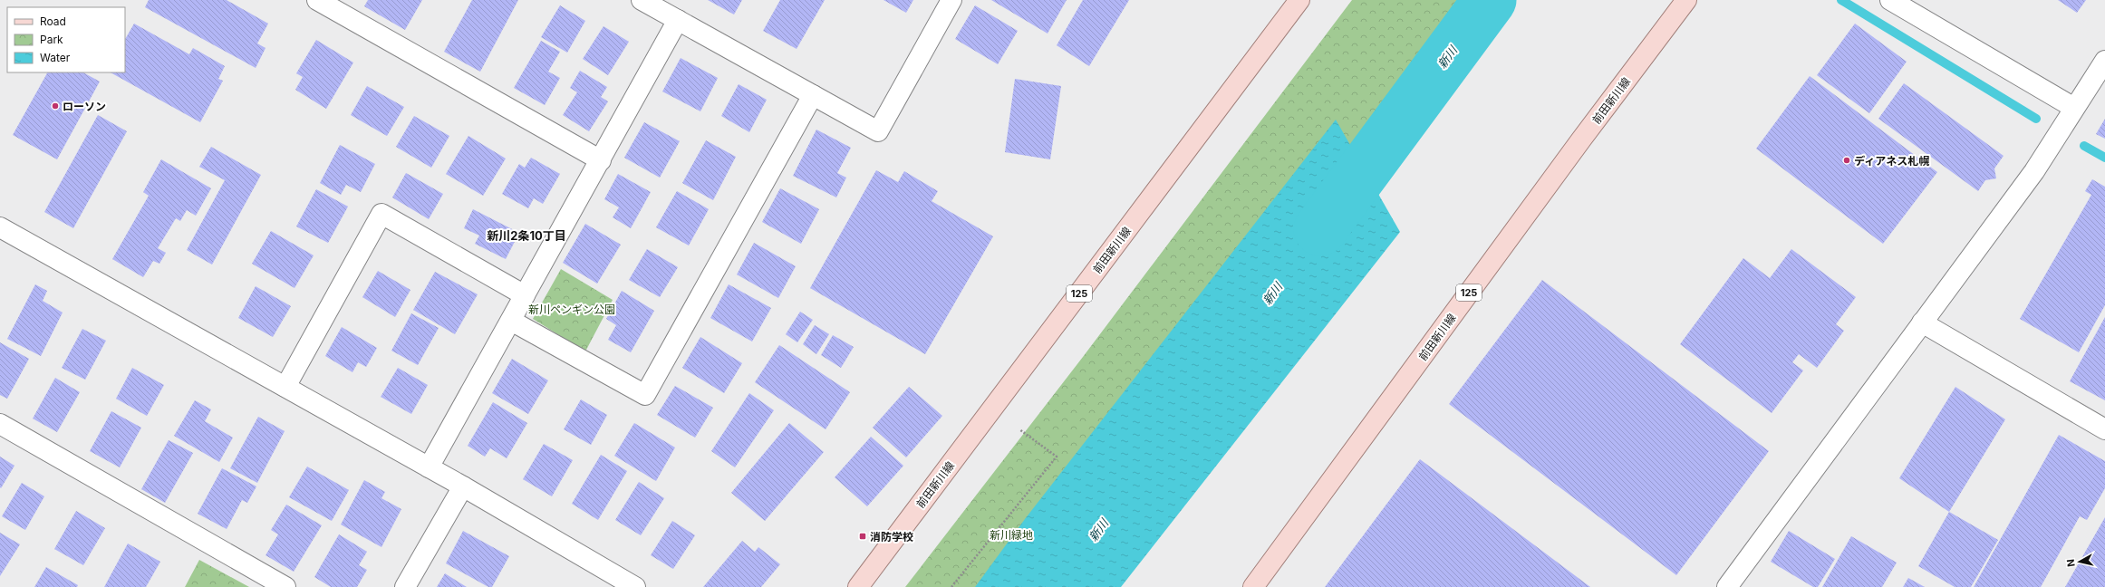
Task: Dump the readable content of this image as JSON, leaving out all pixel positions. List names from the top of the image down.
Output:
{
  "streets": {
    "main road": ["前田新川線", "125"]
  },
  "districts": ["新川2条10丁目"],
  "water": ["新川"],
  "parks": ["新川ペンギン公園", "新川緑地"],
  "places": {
    "other": ["ローソン", "ディアネス札幌"],
    "transit": ["消防学校"]
  },
  "legend": ["Road", "Park", "Water"],
  "north": "left"
}
